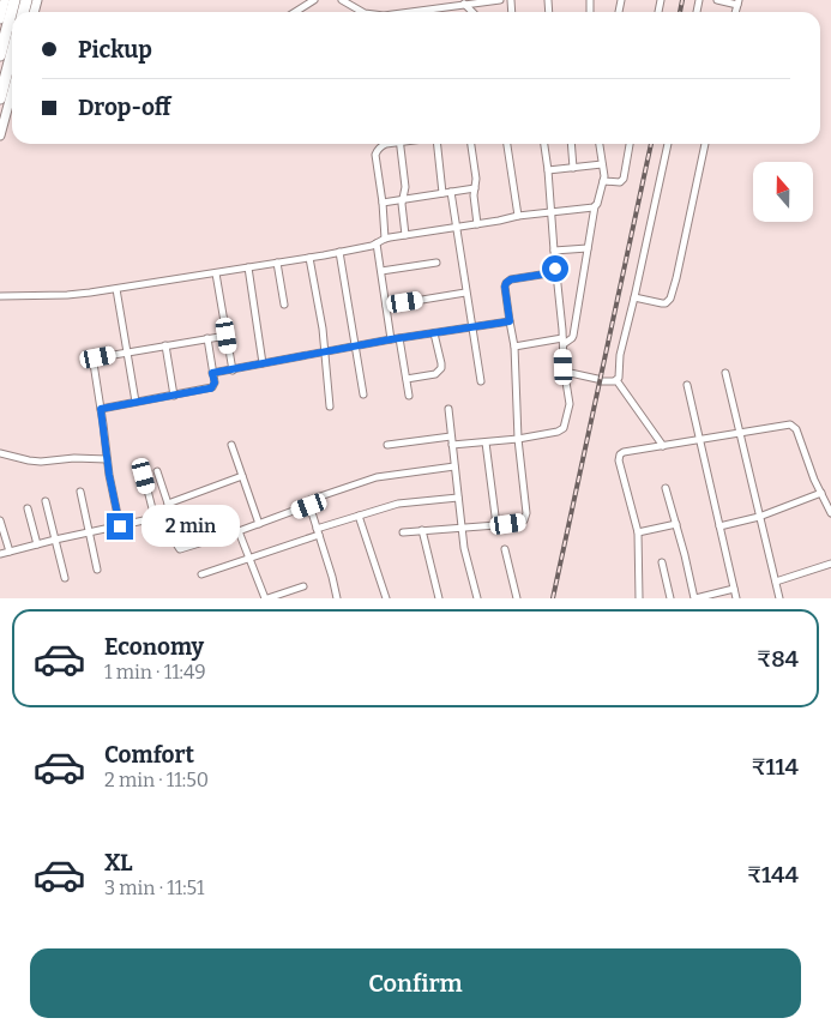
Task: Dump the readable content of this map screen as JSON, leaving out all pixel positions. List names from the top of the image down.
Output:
{
  "north": "top",
  "page": {
    "banner": ["Pickup", "Drop-off"],
    "bubble": "2 min",
    "list": [
      {
        "name": "Economy",
        "note": "1 min · 11:49",
        "value": "₹84"
      },
      {
        "name": "Comfort",
        "note": "2 min · 11:50",
        "value": "₹114"
      },
      {
        "name": "XL",
        "note": "3 min · 11:51",
        "value": "₹144"
      }
    ],
    "buttons": "Confirm"
  }
}
